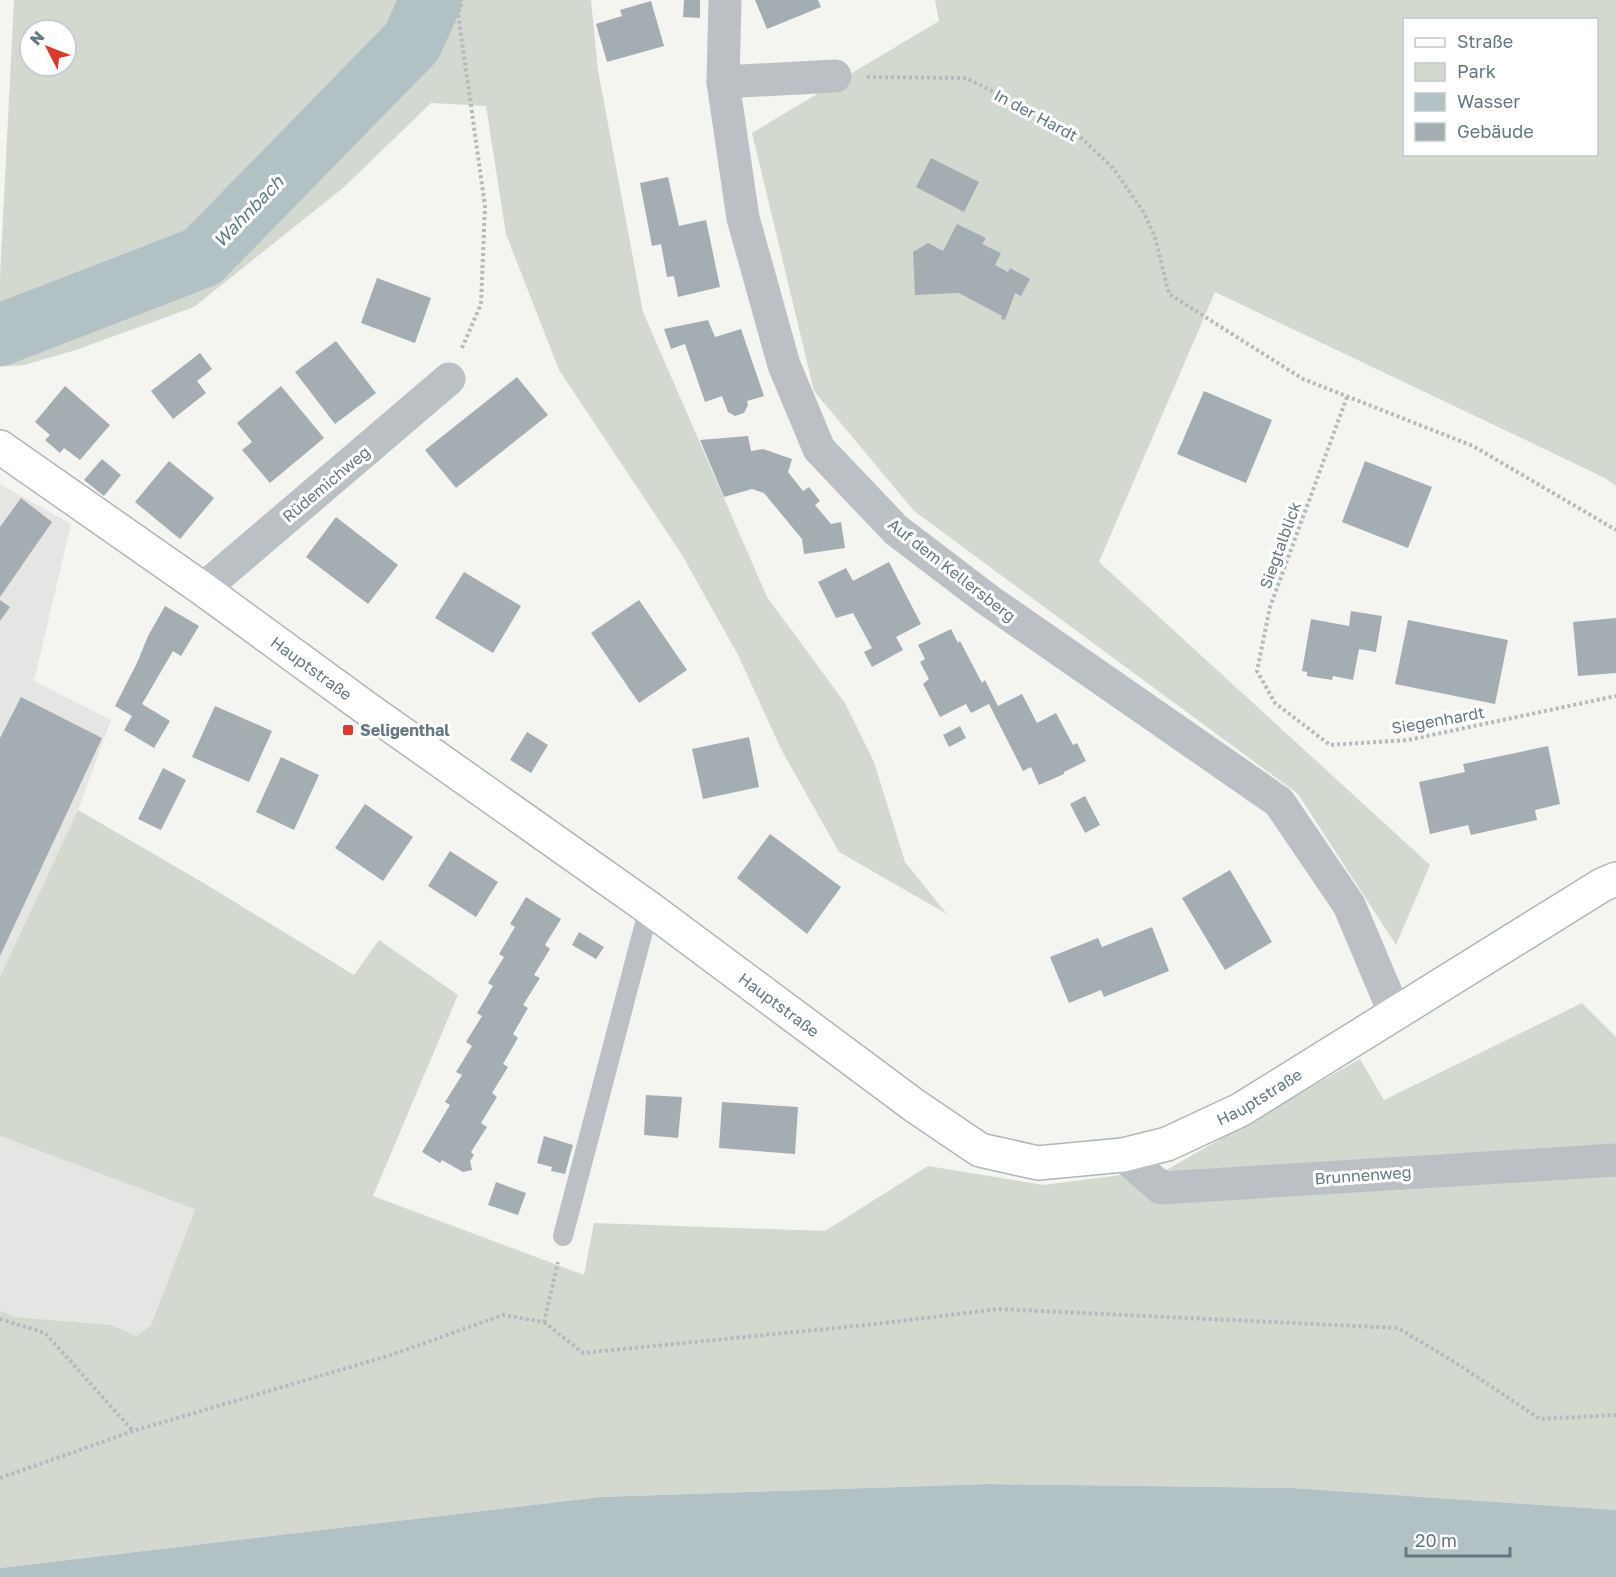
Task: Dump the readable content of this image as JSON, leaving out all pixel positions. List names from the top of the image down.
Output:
{
  "streets": {
    "main road": ["Hauptstraße"],
    "street": ["Rüdemichweg", "Auf dem Kellersberg", "Brunnenweg"],
    "path": ["In der Hardt", "Siegtalblick", "Siegenhardt"]
  },
  "crossings": [
    ["In der Hardt", "Siegtalblick"],
    ["Rüdemichweg", "Hauptstraße"],
    ["Siegtalblick", "Siegenhardt"],
    ["Auf dem Kellersberg", "Hauptstraße"],
    ["Hauptstraße", "Brunnenweg"]
  ],
  "water": ["Wahnbach"],
  "places": {
    "transit": ["Seligenthal"]
  },
  "legend": [
    "Straße",
    "Park",
    "Wasser",
    "Gebäude"
  ],
  "scale_bar": "20 m",
  "north": "top left"
}
